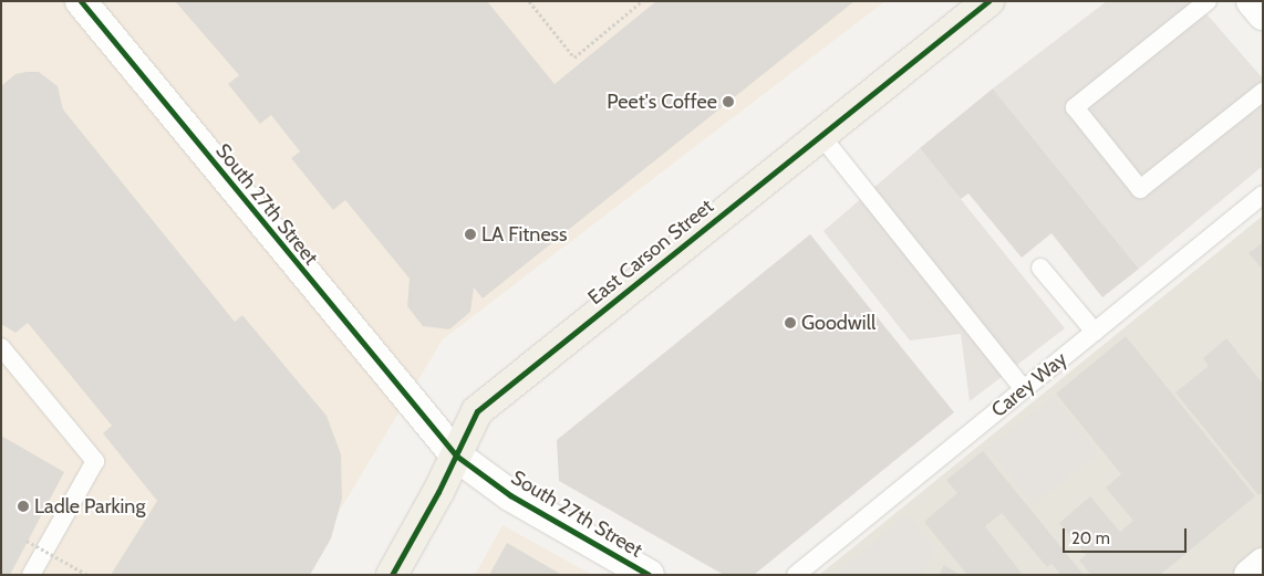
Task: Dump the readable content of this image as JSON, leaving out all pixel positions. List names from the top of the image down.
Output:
{
  "streets": {
    "main road": ["East Carson Street"],
    "street": ["South 27th Street"],
    "lane": ["Carey Way"]
  },
  "crossings": [
    ["South 27th Street", "East Carson Street"]
  ],
  "places": [
    "Peet's Coffee",
    "LA Fitness",
    "Goodwill",
    "Ladle Parking"
  ],
  "scale_bar": "20 m"
}
